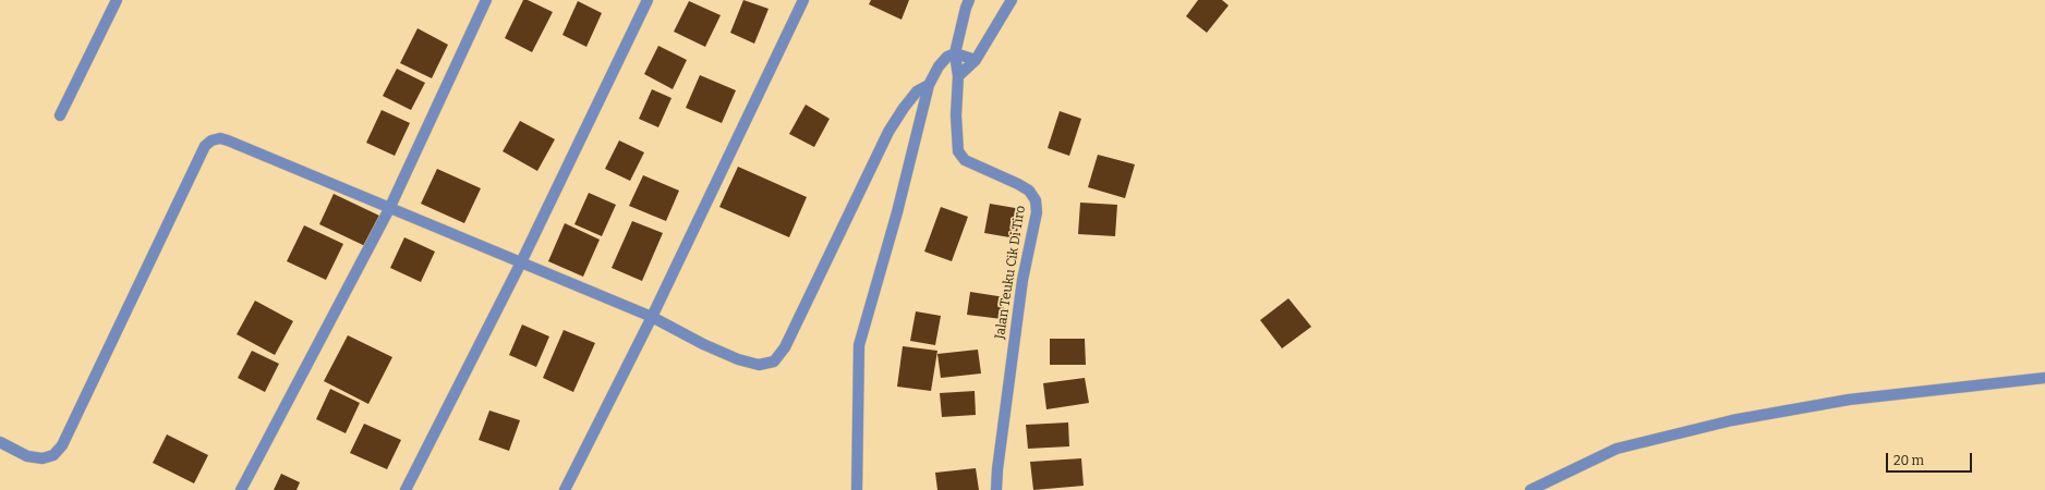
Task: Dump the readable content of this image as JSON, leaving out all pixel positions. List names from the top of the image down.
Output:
{
  "streets": {
    "street": ["Jalan Teuku Cik Di Tiro"]
  },
  "scale_bar": "20 m"
}
